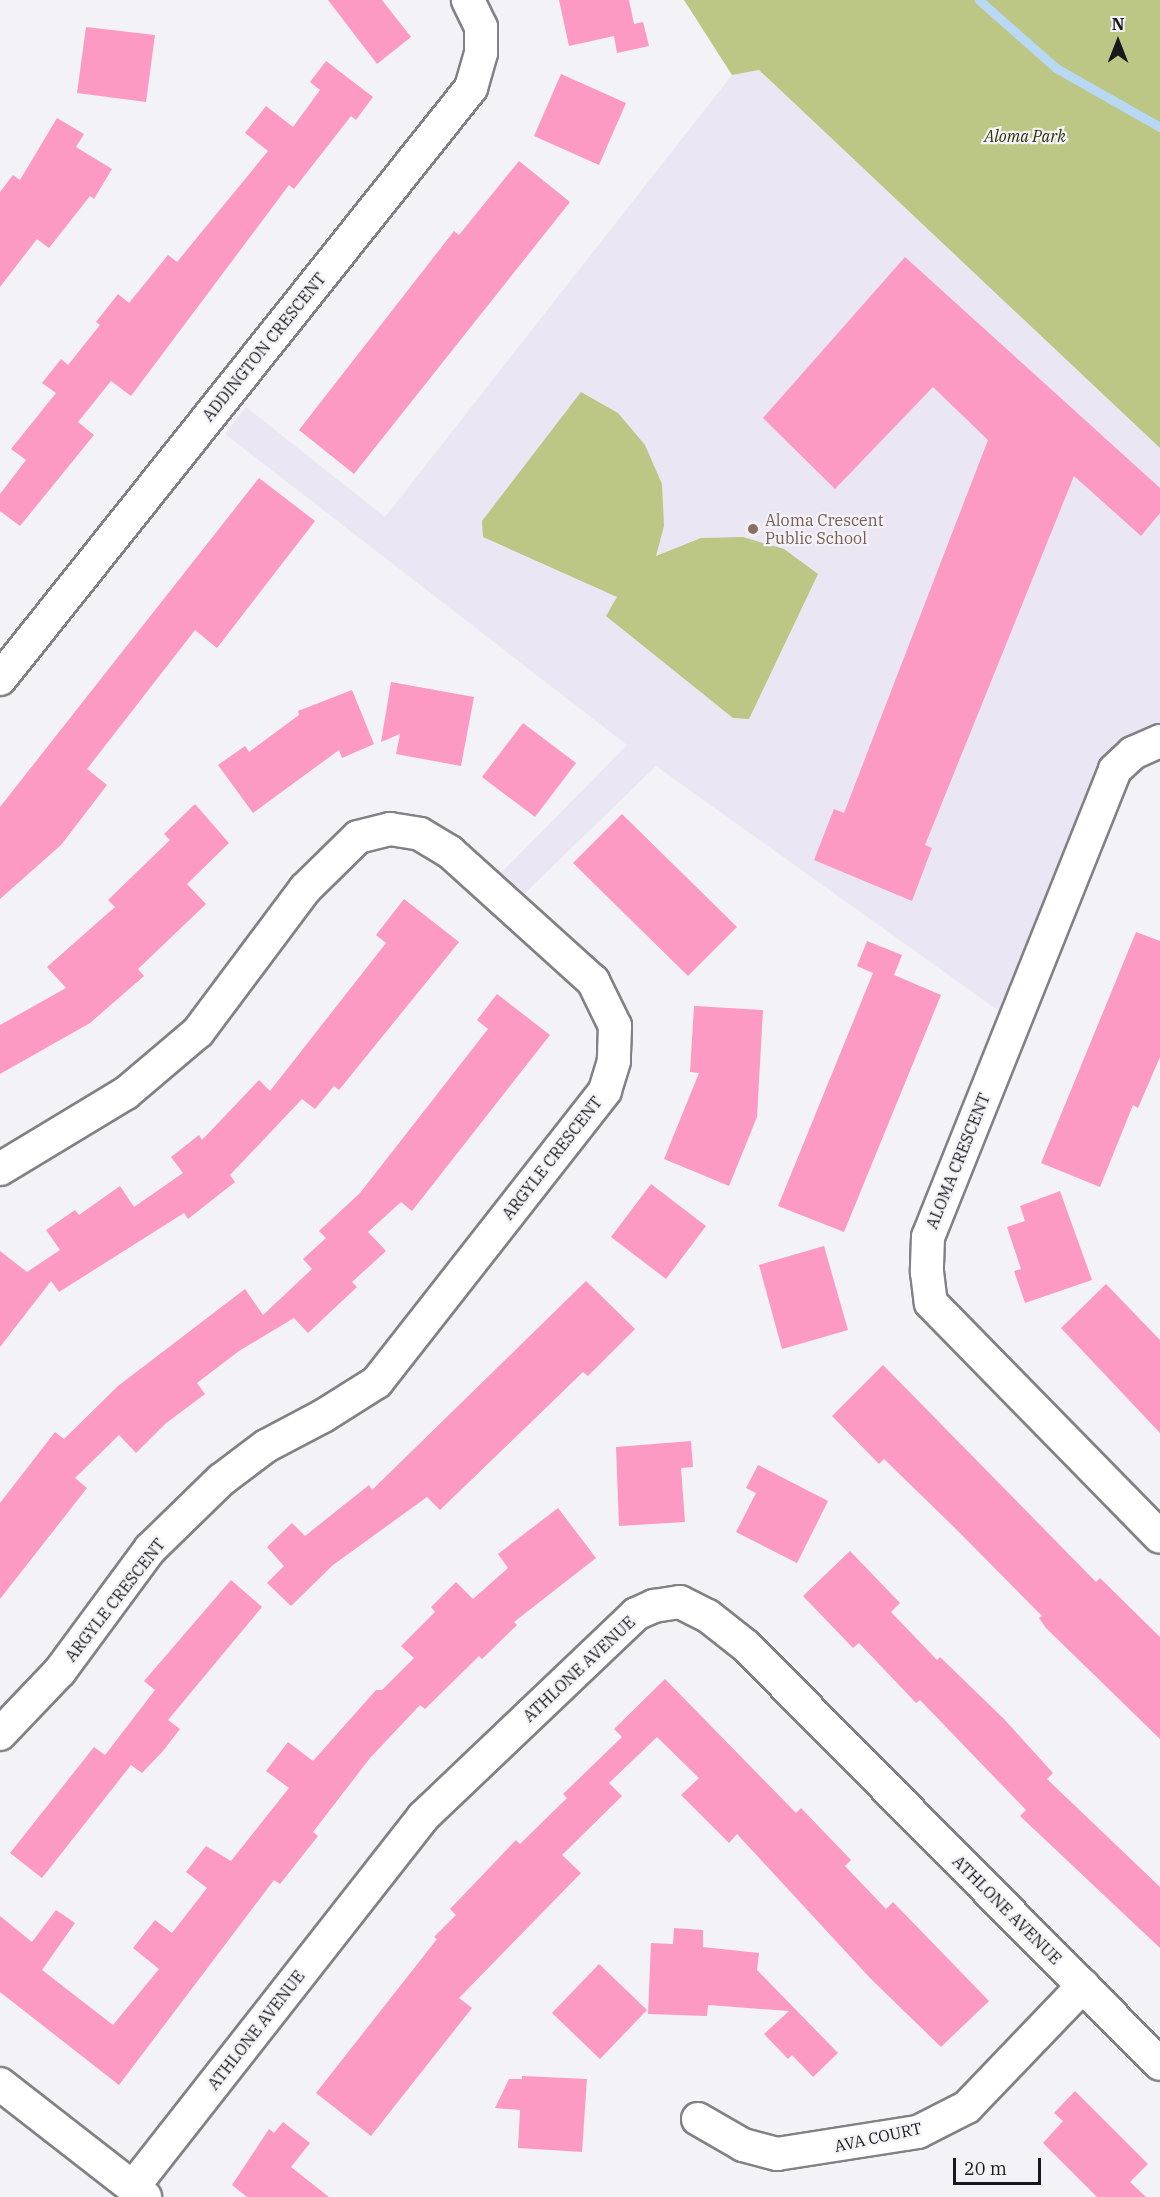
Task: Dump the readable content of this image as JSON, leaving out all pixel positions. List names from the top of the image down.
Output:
{
  "streets": {
    "street": [
      "ADDINGTON CRESCENT",
      "ARGYLE CRESCENT",
      "ALOMA CRESCENT",
      "ATHLONE AVENUE",
      "AVA COURT"
    ]
  },
  "crossings": [
    ["ATHLONE AVENUE", "AVA COURT"]
  ],
  "parks": ["Aloma Park"],
  "places": ["Aloma Crescent Public School"],
  "scale_bar": "20 m",
  "north": "top"
}
